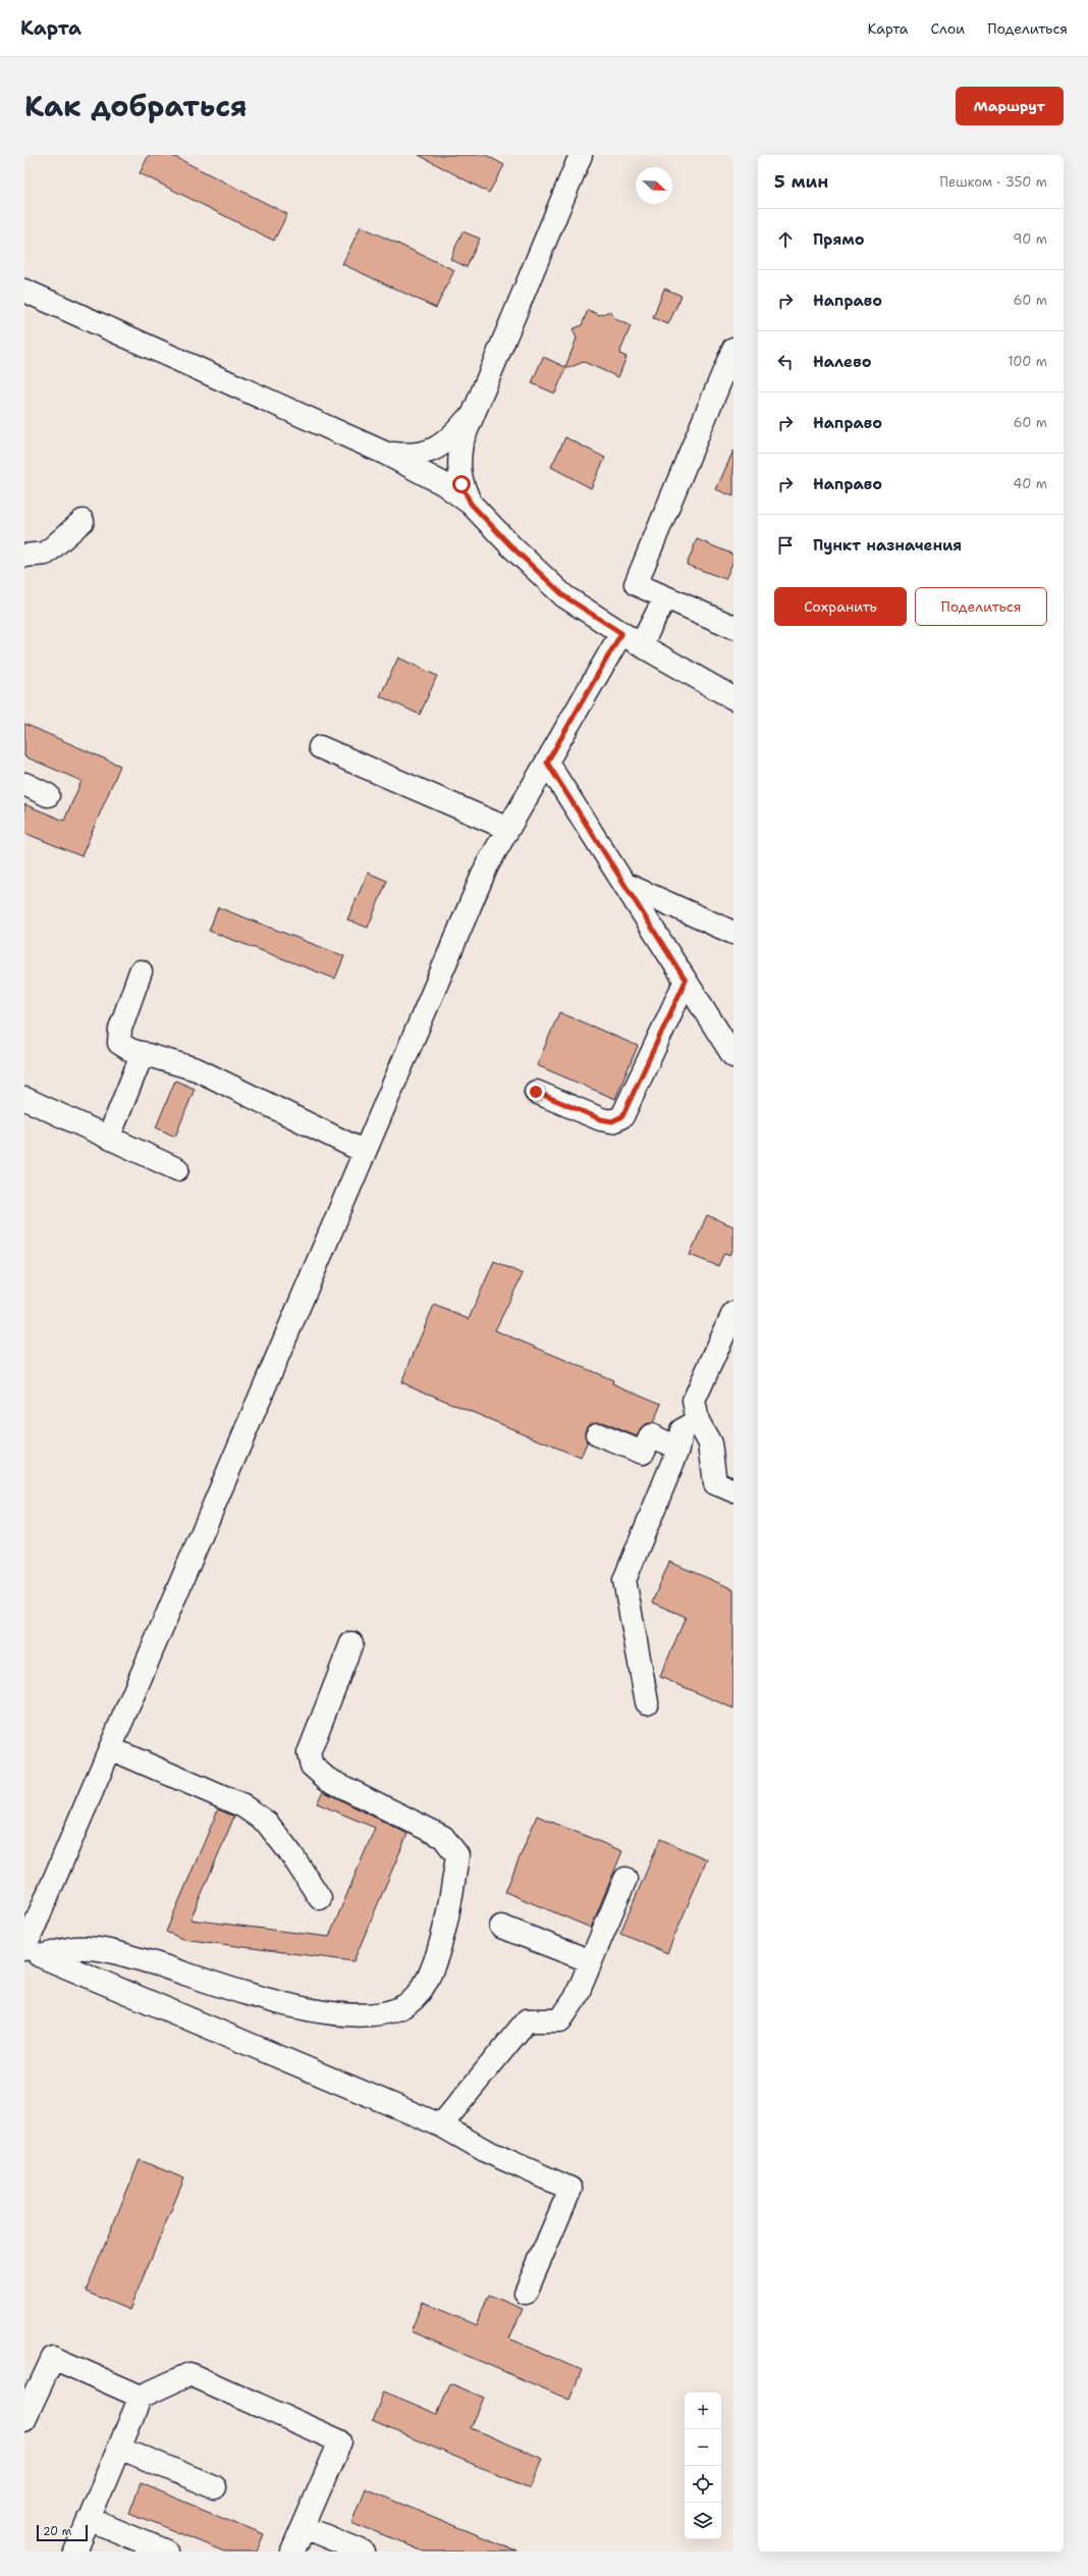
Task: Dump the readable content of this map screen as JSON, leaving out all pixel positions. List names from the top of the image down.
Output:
{
  "scale_bar": "20 m",
  "north": "bottom right",
  "page": {
    "header": "Карта",
    "nav": ["Карта", "Слои", "Поделиться"],
    "title": "Как добраться",
    "buttons": [
      "Маршрут",
      ["Сохранить", "Поделиться"]
    ],
    "heading": ["5 мин", "Пешком · 350 m"],
    "list": [
      ["Прямо", "90 m"],
      ["Направо", "60 m"],
      ["Налево", "100 m"],
      ["Направо", "60 m"],
      ["Направо", "40 m"],
      "Пункт назначения"
    ],
    "map_buttons": ["+", "−"],
    "scale": "20 m"
  }
}
